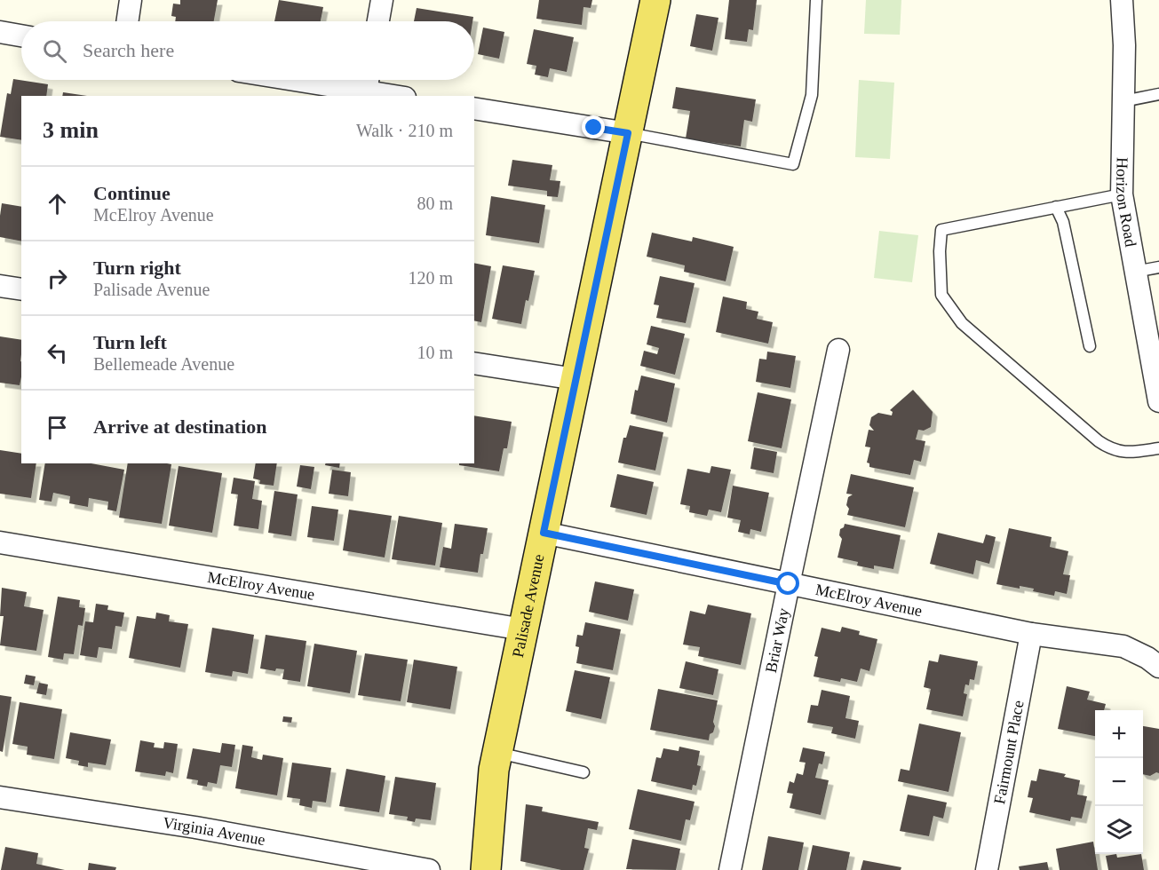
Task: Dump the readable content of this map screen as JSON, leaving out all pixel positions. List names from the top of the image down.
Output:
{
  "streets": {
    "main road": ["Palisade Avenue"],
    "street": [
      "Horizon Road",
      "McElroy Avenue",
      "Briar Way",
      "Fairmount Place",
      "Virginia Avenue"
    ]
  },
  "crossings": [
    ["McElroy Avenue", "Palisade Avenue"],
    ["McElroy Avenue", "Briar Way"],
    ["McElroy Avenue", "Fairmount Place"]
  ],
  "page": {
    "search": "Search here",
    "heading": ["3 min", "Walk · 210 m"],
    "list": [
      ["Continue", "McElroy Avenue", "80 m"],
      ["Turn right", "Palisade Avenue", "120 m"],
      ["Turn left", "Bellemeade Avenue", "10 m"],
      "Arrive at destination"
    ],
    "map_buttons": ["+", "−"]
  }
}
